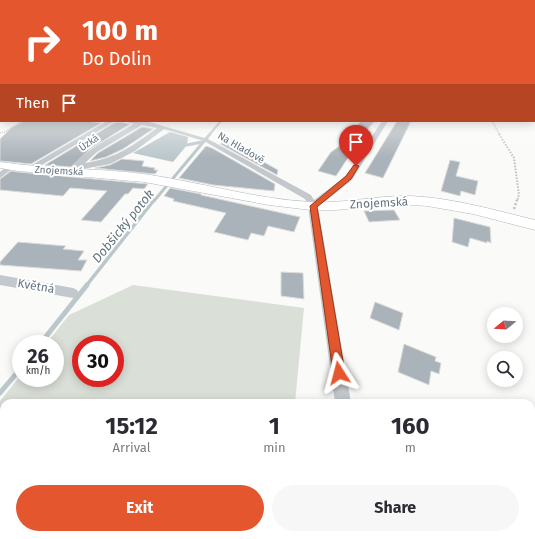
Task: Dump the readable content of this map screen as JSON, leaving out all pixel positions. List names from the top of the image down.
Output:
{
  "streets": {
    "street": [
      "Úzká",
      "Na Hladově",
      "Znojemská",
      "Květná"
    ]
  },
  "crossings": [
    ["Úzká", "Na Hladově"],
    ["Úzká", "Znojemská"],
    ["Na Hladově", "Znojemská"]
  ],
  "water": ["Dobšický potok"],
  "north": "left",
  "page": {
    "turn": ["100 m", "Do Dolin"],
    "then": "Then",
    "speed": "26 km/h",
    "limit": "30",
    "eta": [
      "15:12",
      "Arrival",
      "1",
      "min",
      "160",
      "m"
    ],
    "buttons": ["Exit", "Share"]
  }
}
